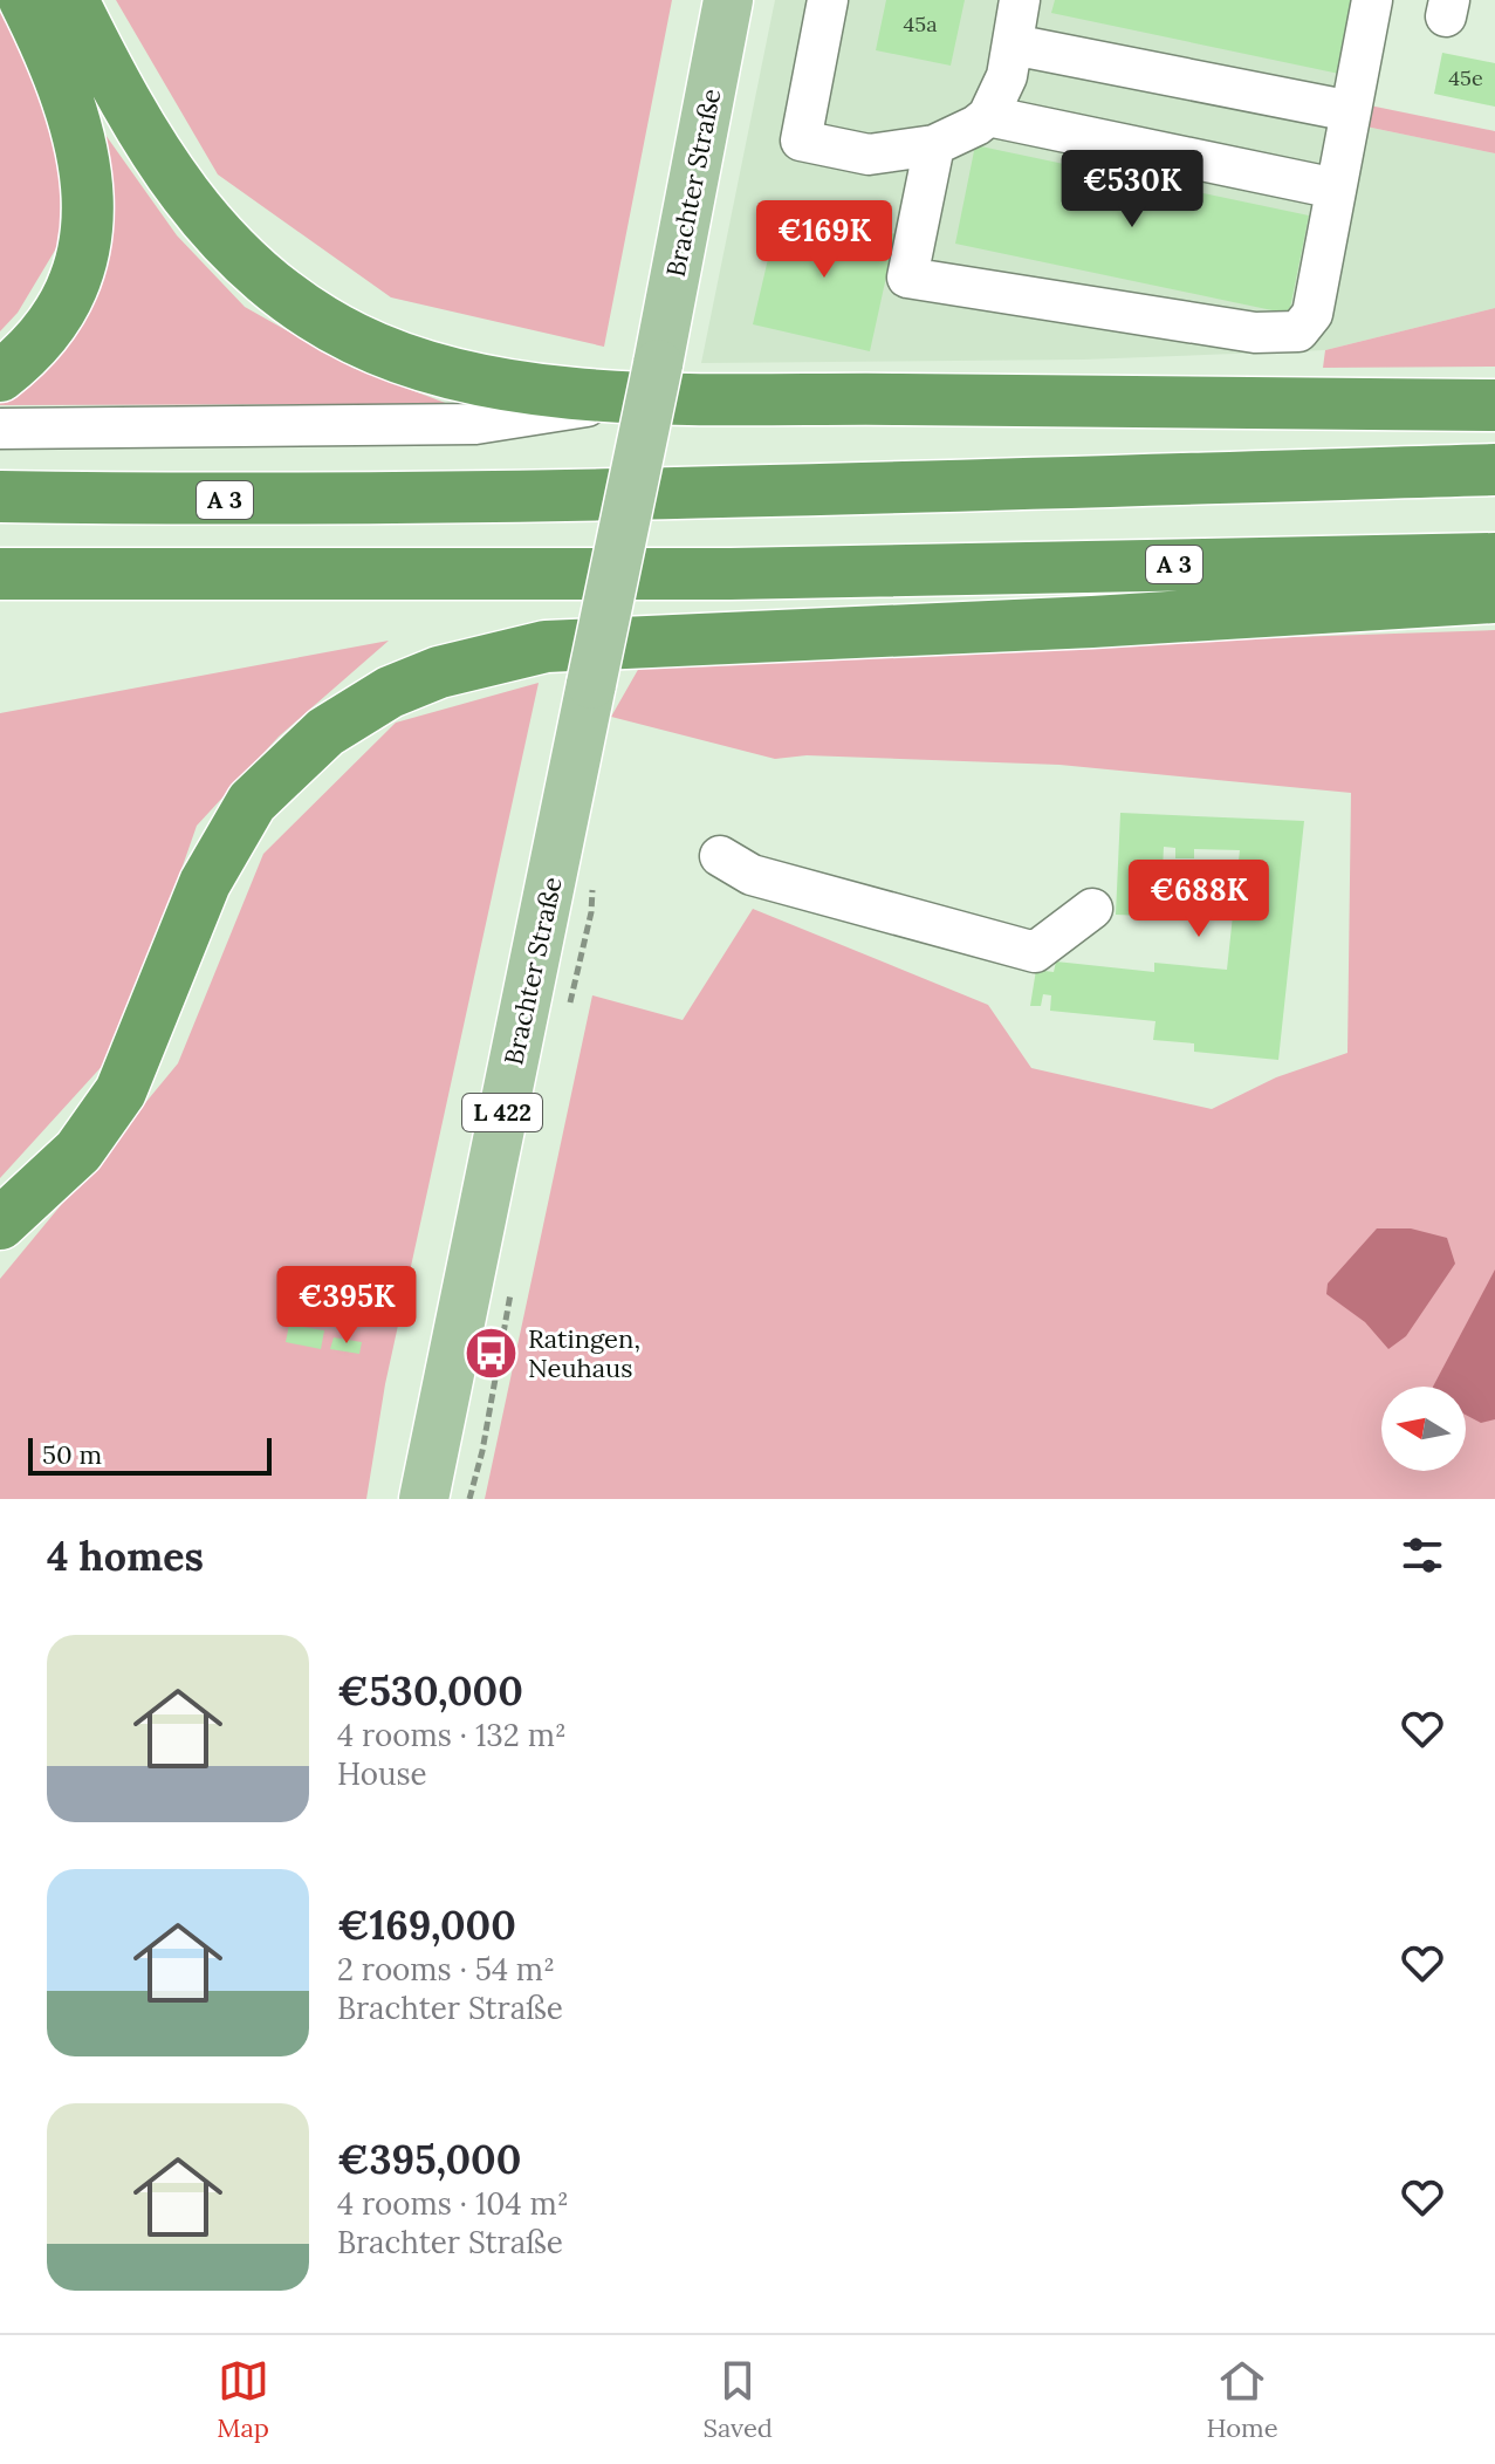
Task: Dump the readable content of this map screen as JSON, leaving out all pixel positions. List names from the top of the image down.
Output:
{
  "streets": {
    "highway": ["A 3"],
    "main road": ["Brachter Straße", "L 422"]
  },
  "places": {
    "bus stop": ["Ratingen, Neuhaus"]
  },
  "house_numbers": ["45a", "45e"],
  "scale_bar": "50 m",
  "north": "left",
  "page": {
    "price": [
      "€530K",
      "€169K",
      "€688K",
      "€395K"
    ],
    "scale": "50 m",
    "heading": "4 homes",
    "list": [
      {
        "name": "€530,000",
        "note": "4 rooms · 132 m² · House"
      },
      {
        "name": "€169,000",
        "note": "2 rooms · 54 m² · Brachter Straße"
      },
      {
        "name": "€395,000",
        "note": "4 rooms · 104 m² · Brachter Straße"
      }
    ],
    "tabs": ["Map", "Saved", "Home"]
  }
}
